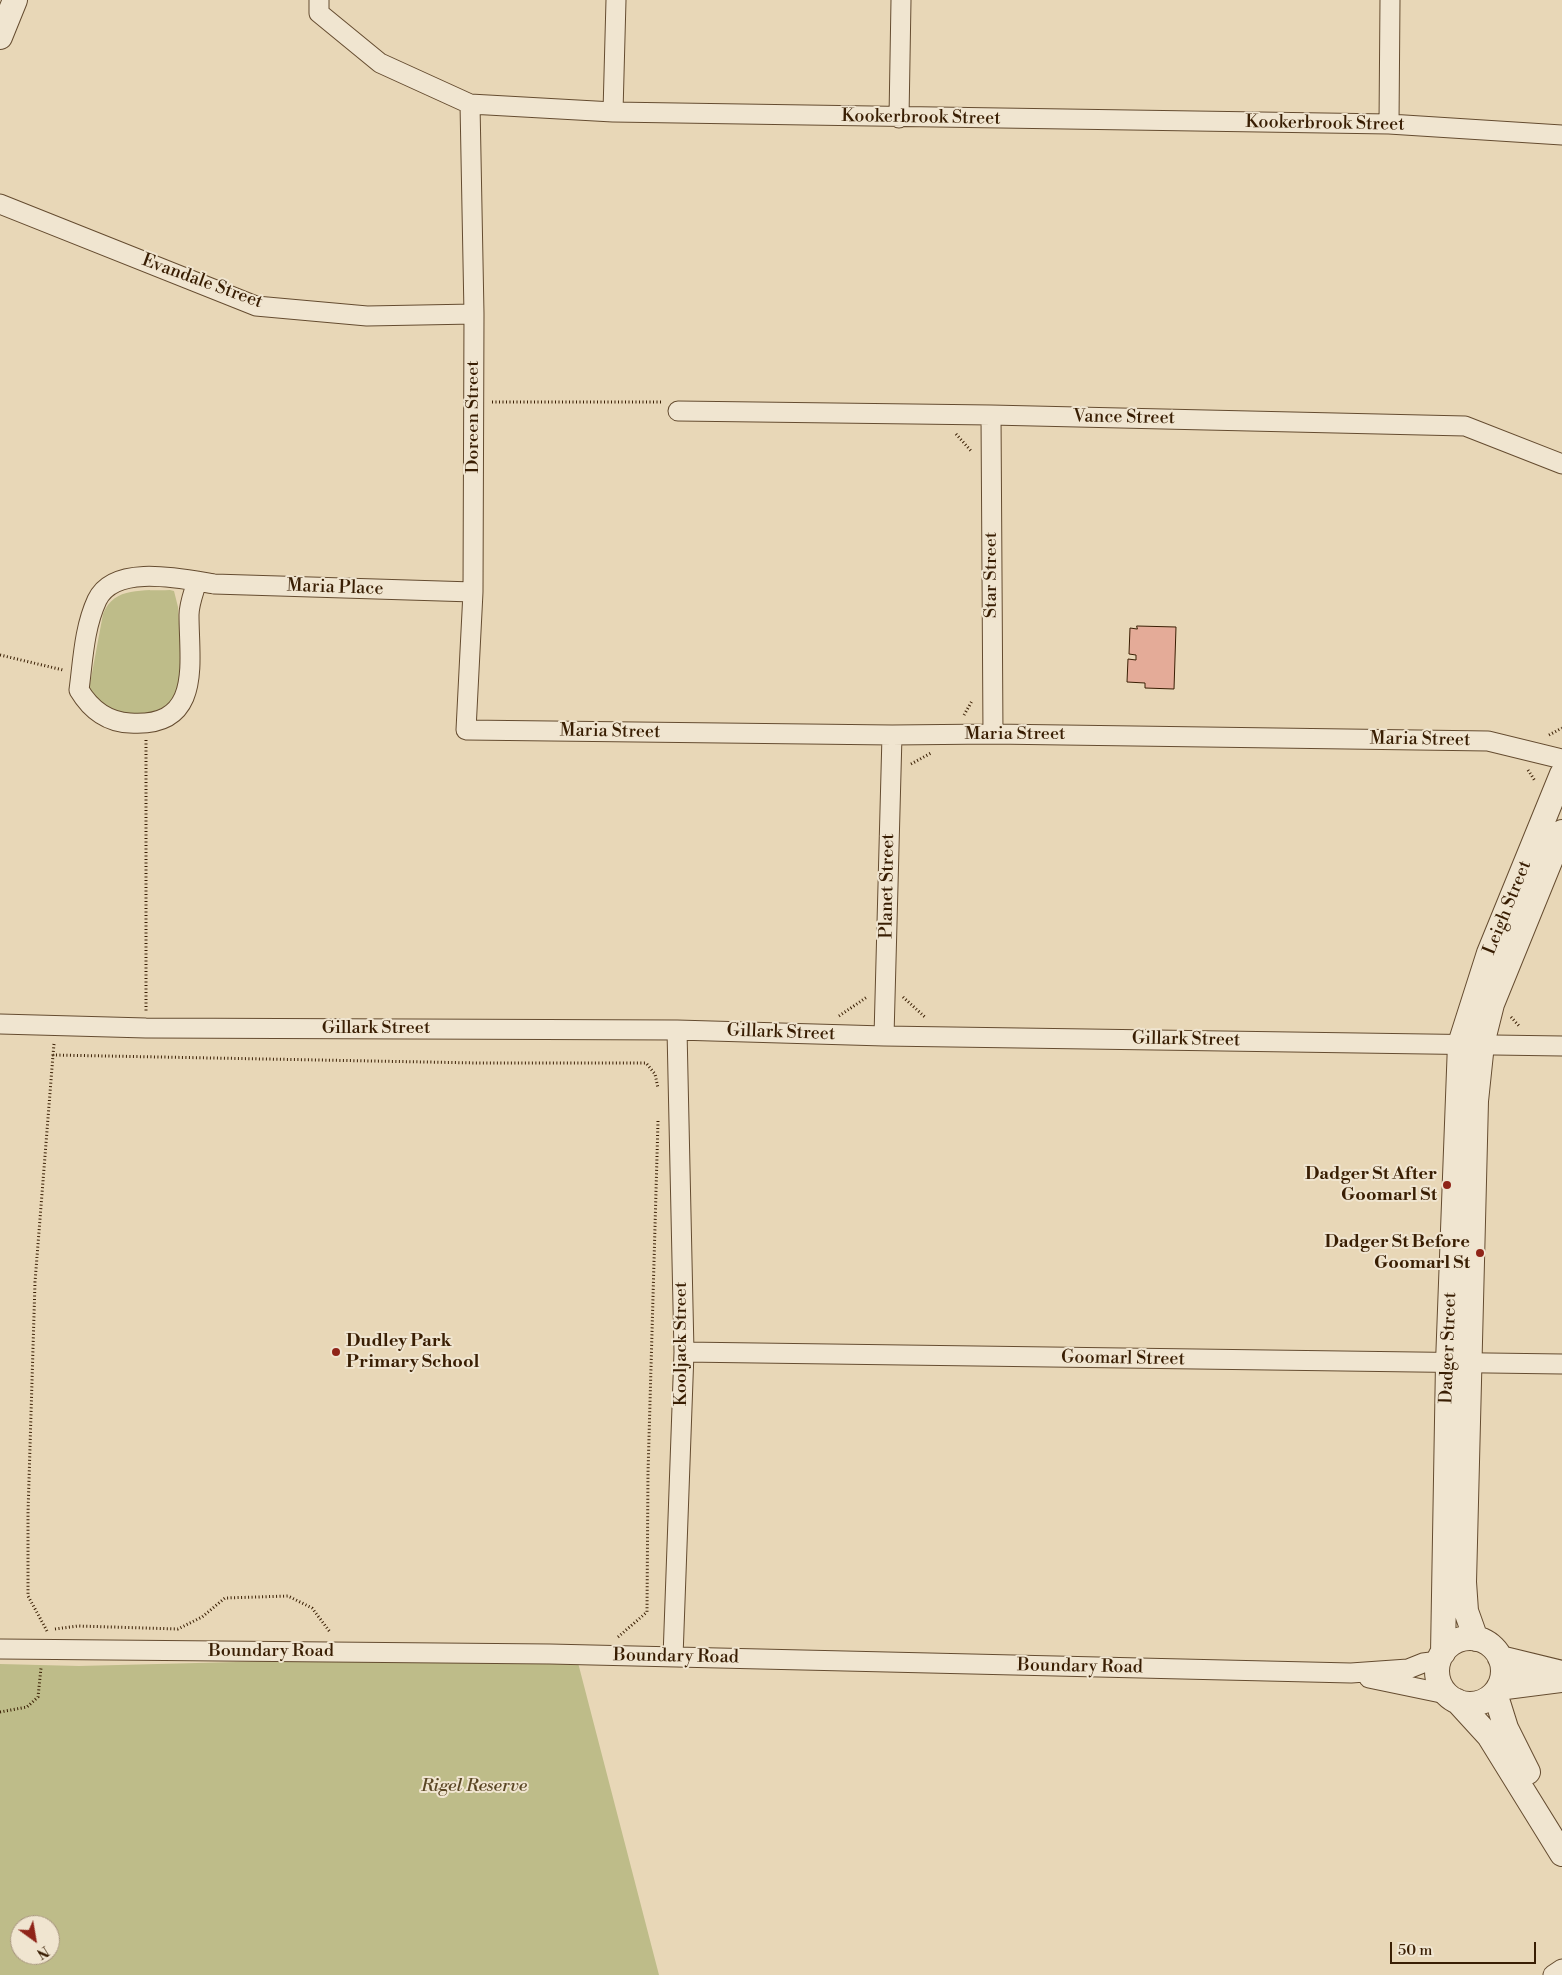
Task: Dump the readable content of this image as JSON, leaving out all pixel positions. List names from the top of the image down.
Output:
{
  "streets": {
    "street": [
      "Kookerbrook Street",
      "Evandale Street",
      "Doreen Street",
      "Vance Street",
      "Star Street",
      "Maria Place",
      "Maria Street",
      "Planet Street",
      "Leigh Street",
      "Gillark Street",
      "Kooljack Street",
      "Dadger Street",
      "Goomarl Street",
      "Boundary Road"
    ]
  },
  "crossings": [
    ["Kookerbrook Street", "Doreen Street"],
    ["Evandale Street", "Doreen Street"],
    ["Doreen Street", "Maria Place"],
    ["Doreen Street", "Maria Street"],
    ["Vance Street", "Star Street"],
    ["Star Street", "Maria Street"],
    ["Maria Street", "Planet Street"],
    ["Planet Street", "Gillark Street"],
    ["Leigh Street", "Gillark Street"],
    ["Leigh Street", "Dadger Street"],
    ["Gillark Street", "Kooljack Street"],
    ["Gillark Street", "Dadger Street"],
    ["Kooljack Street", "Goomarl Street"],
    ["Kooljack Street", "Boundary Road"],
    ["Dadger Street", "Goomarl Street"],
    ["Dadger Street", "Boundary Road"]
  ],
  "parks": ["Rigel Reserve"],
  "places": ["Dadger St After Goomarl St", "Dadger St Before Goomarl St", "Dudley Park Primary School"],
  "scale_bar": "50 m",
  "north": "bottom right"
}
